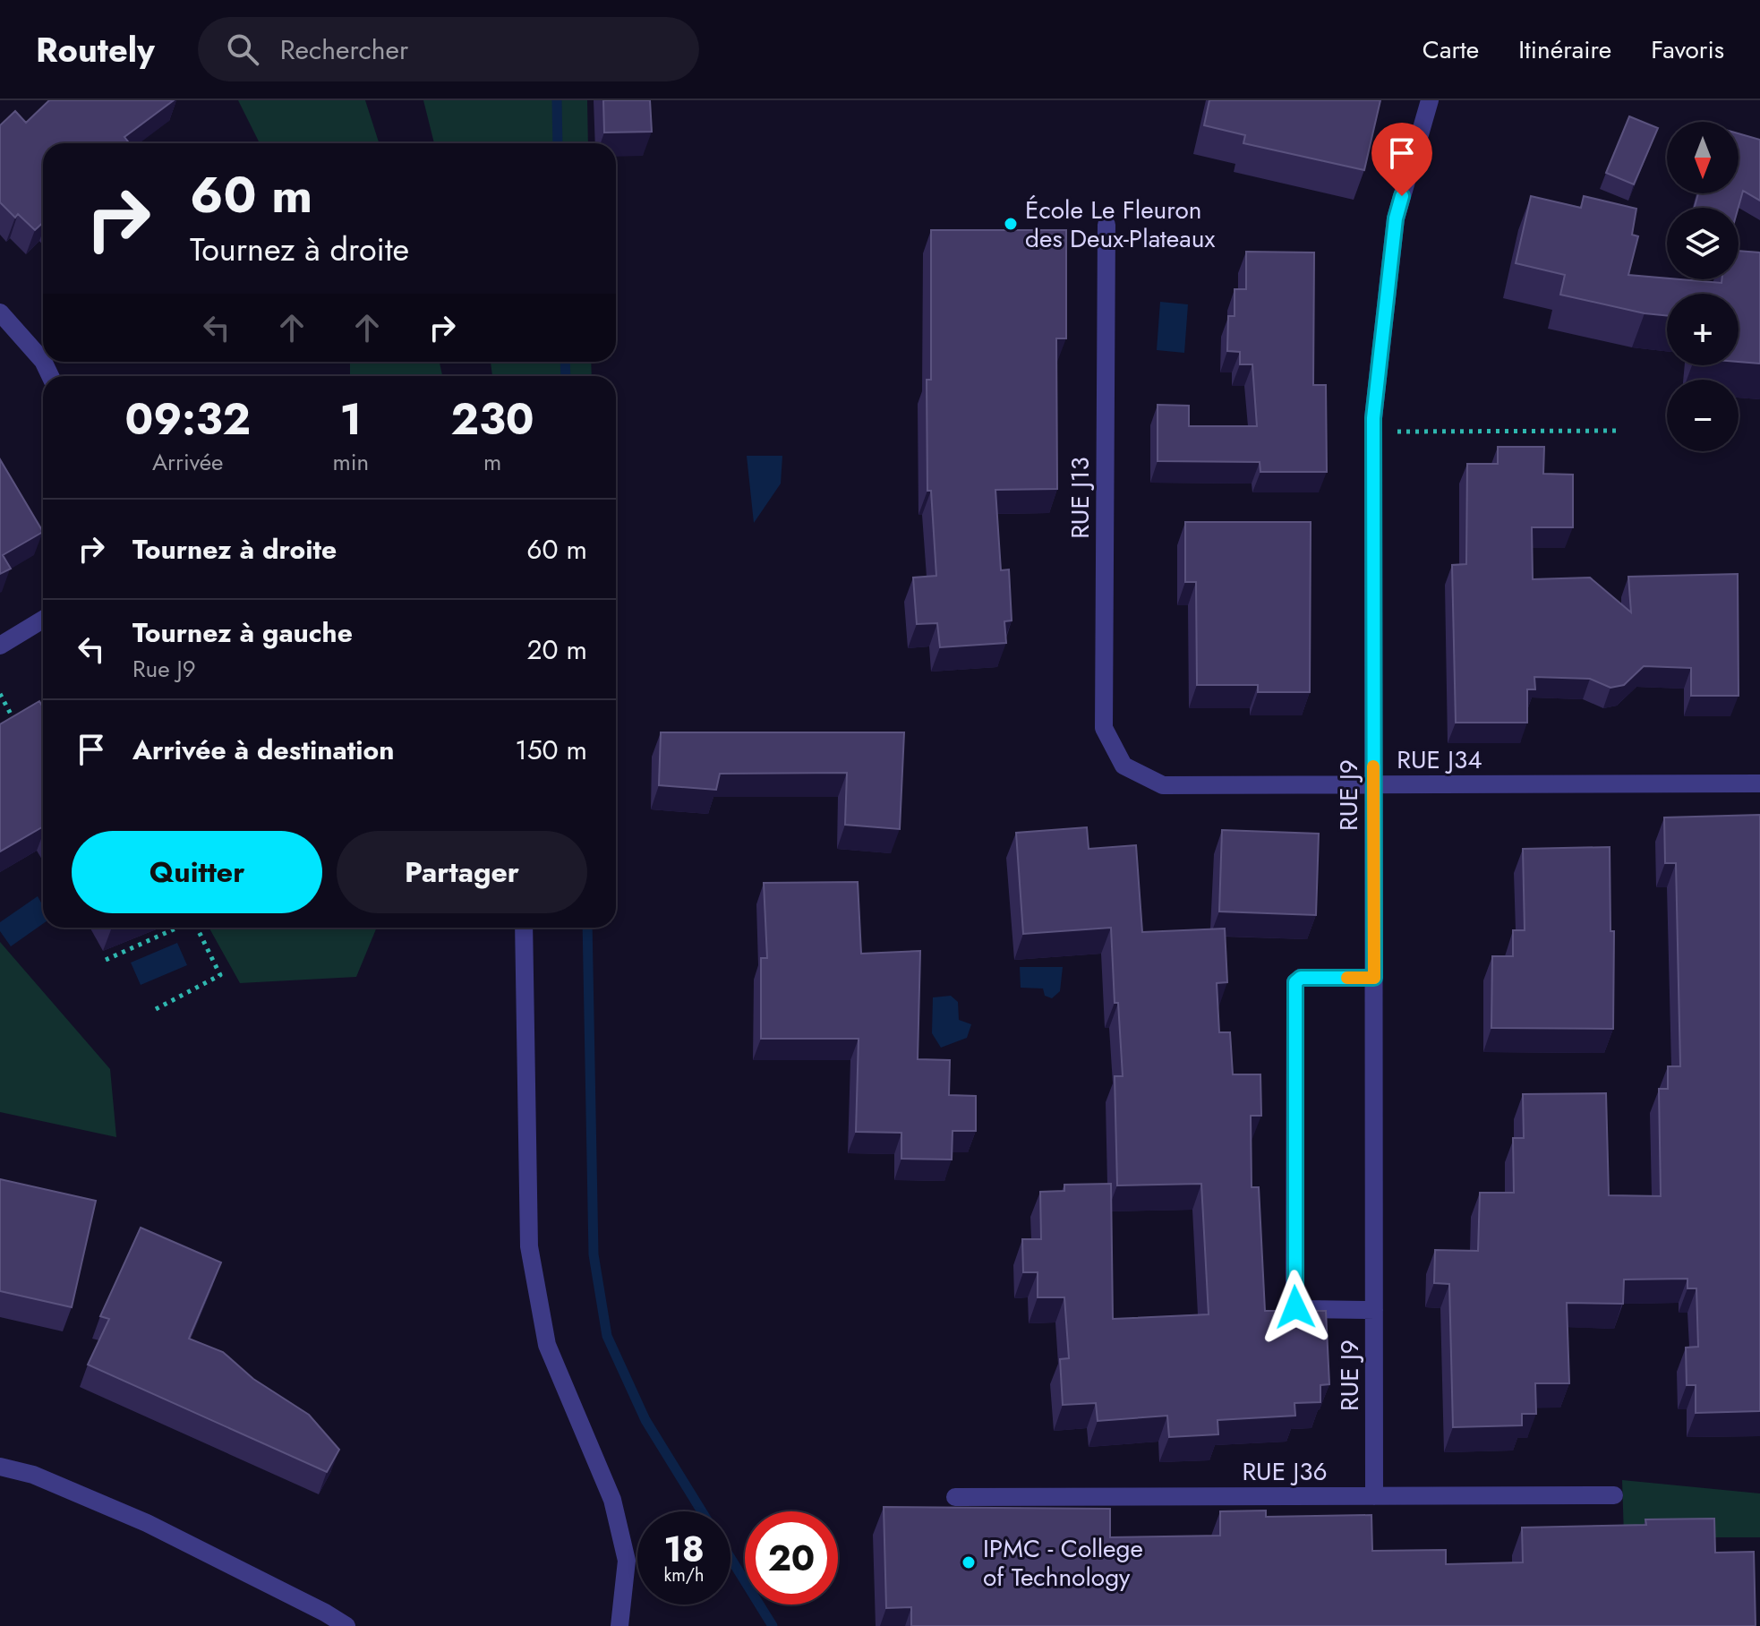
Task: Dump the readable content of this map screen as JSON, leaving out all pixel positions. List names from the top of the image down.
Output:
{
  "streets": {
    "street": [
      "RUE J13",
      "RUE J34",
      "RUE J9",
      "RUE J36"
    ]
  },
  "crossings": [
    ["RUE J13", "RUE J34"],
    ["RUE J34", "RUE J9"],
    ["RUE J9", "RUE J36"]
  ],
  "places": ["École Le Fleuron des Deux-Plateaux", "IPMC - College of Technology"],
  "north": "bottom",
  "page": {
    "header": "Routely",
    "search": "Rechercher",
    "nav": ["Carte", "Itinéraire", "Favoris"],
    "map_buttons": ["+", "−"],
    "turn": ["60 m", "Tournez à droite"],
    "eta": [
      "09:32",
      "Arrivée",
      "1",
      "min",
      "230",
      "m"
    ],
    "list": [
      {
        "name": "Tournez à droite",
        "value": "60 m"
      },
      {
        "name": "Tournez à gauche",
        "note": "Rue J9",
        "value": "20 m"
      },
      {
        "name": "Arrivée à destination",
        "value": "150 m"
      }
    ],
    "buttons": ["Quitter", "Partager"],
    "speed": "18 km/h",
    "limit": "20"
  }
}
